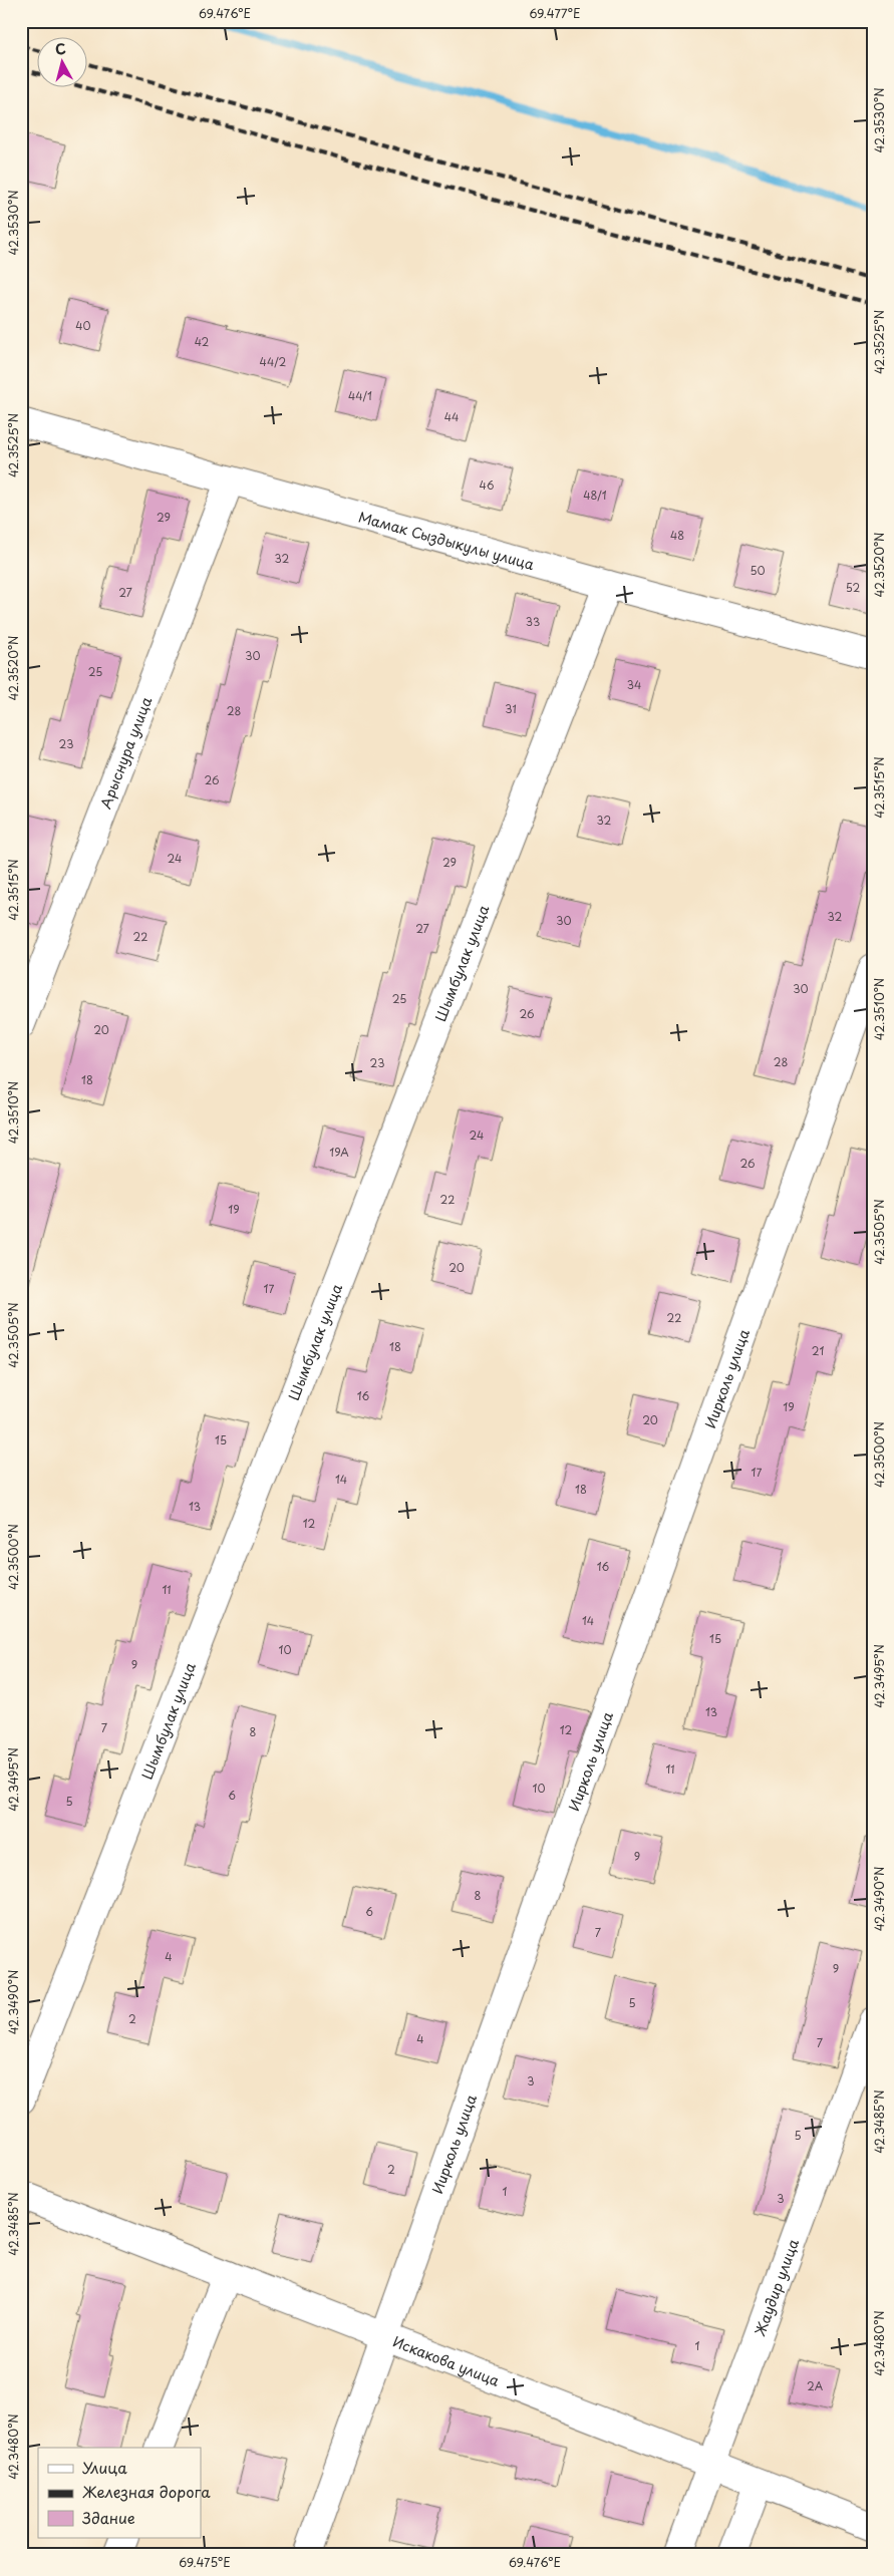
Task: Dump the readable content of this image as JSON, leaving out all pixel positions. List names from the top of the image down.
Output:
{
  "streets": {
    "street": [
      "Мамак Сыздыкулы улица",
      "Арыснура улица",
      "Шымбулак улица",
      "Иирколь улица",
      "Жаудир улица",
      "Искакова улица"
    ]
  },
  "crossings": [
    ["Мамак Сыздыкулы улица", "Арыснура улица"],
    ["Мамак Сыздыкулы улица", "Шымбулак улица"],
    ["Иирколь улица", "Искакова улица"],
    ["Жаудир улица", "Искакова улица"]
  ],
  "house_numbers": [
    "40",
    "42",
    "44/2",
    "44/1",
    "44",
    "46",
    "48/1",
    "29",
    "48",
    "32",
    "50",
    "52",
    "27",
    "33",
    "30",
    "25",
    "34",
    "31",
    "28",
    "23",
    "26",
    "32",
    "24",
    "29",
    "32",
    "30",
    "27",
    "22",
    "30",
    "25",
    "26",
    "20",
    "28",
    "23",
    "18",
    "24",
    "19А",
    "26",
    "22",
    "19",
    "20",
    "17",
    "22",
    "18",
    "21",
    "16",
    "19",
    "20",
    "15",
    "17",
    "14",
    "18",
    "13",
    "12",
    "16",
    "11",
    "14",
    "15",
    "10",
    "9",
    "13",
    "7",
    "12",
    "8",
    "11",
    "10",
    "6",
    "5",
    "9",
    "8",
    "6",
    "7",
    "4",
    "9",
    "5",
    "2",
    "4",
    "7",
    "3",
    "5",
    "2",
    "1",
    "3",
    "1",
    "2А"
  ],
  "legend": ["Улица", "Железная дорога", "Здание"],
  "north": "top",
  "coordinates": [
    "69.476°E",
    "69.477°E",
    "42.3530°N",
    "42.3525°N",
    "42.3520°N",
    "42.3515°N",
    "42.3510°N",
    "42.3505°N",
    "42.3500°N",
    "42.3495°N",
    "42.3490°N",
    "42.3485°N",
    "42.3480°N",
    "69.475°E"
  ]
}
